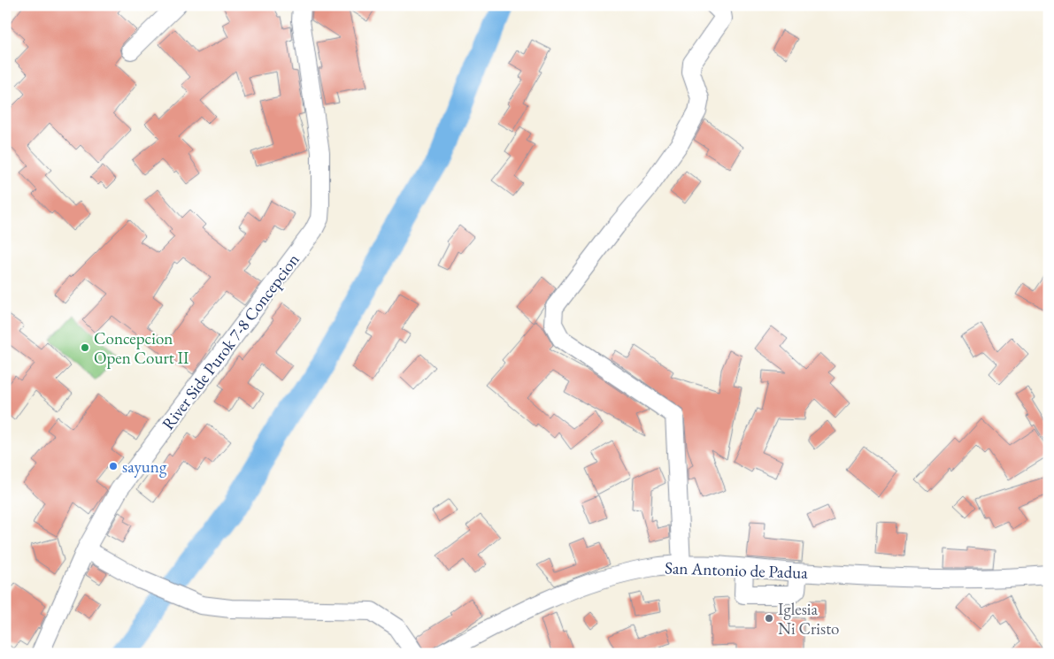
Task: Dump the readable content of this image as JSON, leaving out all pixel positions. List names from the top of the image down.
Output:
{
  "streets": {
    "street": ["River Side Purok 7-8 Concepcion", "San Antonio de Padua"]
  },
  "places": ["Concepcion Open Court II", "sayung", "Iglesia Ni Cristo"]
}
